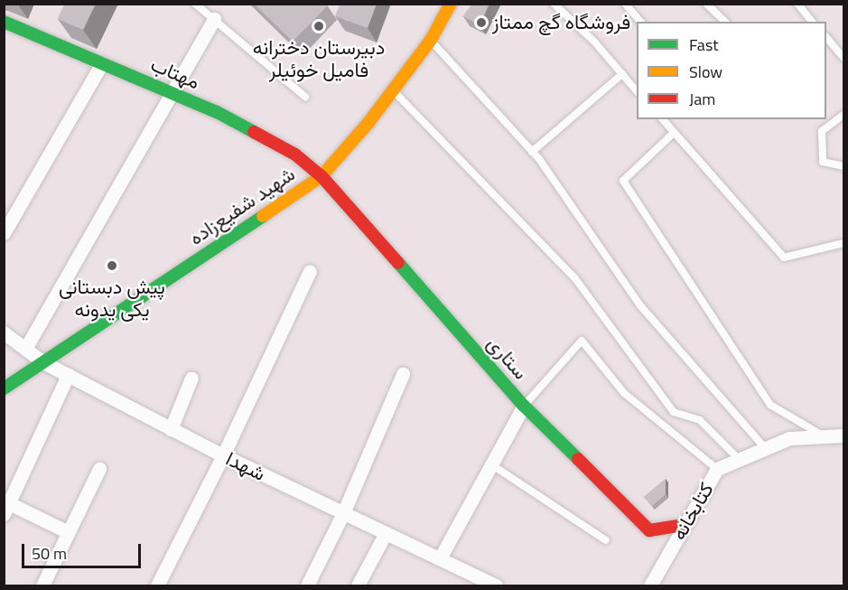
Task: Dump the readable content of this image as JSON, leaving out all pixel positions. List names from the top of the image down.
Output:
{
  "streets": {
    "street": [
      "مهتاب",
      "شهید شفیع‌زاده",
      "ستاری",
      "شهدا",
      "کتابخانه"
    ]
  },
  "crossings": [
    ["مهتاب", "شهید شفیع‌زاده"],
    ["مهتاب", "ستاری"],
    ["شهید شفیع‌زاده", "ستاری"],
    ["شهید شفیع‌زاده", "شهدا"],
    ["ستاری", "کتابخانه"]
  ],
  "places": ["فروشگاه گچ ممتاز", "دبیرستان دخترانه فامیل خوئیلر", "پیش دبستانی یکی یدونه"],
  "legend": ["Fast", "Slow", "Jam"],
  "scale_bar": "50 m"
}
